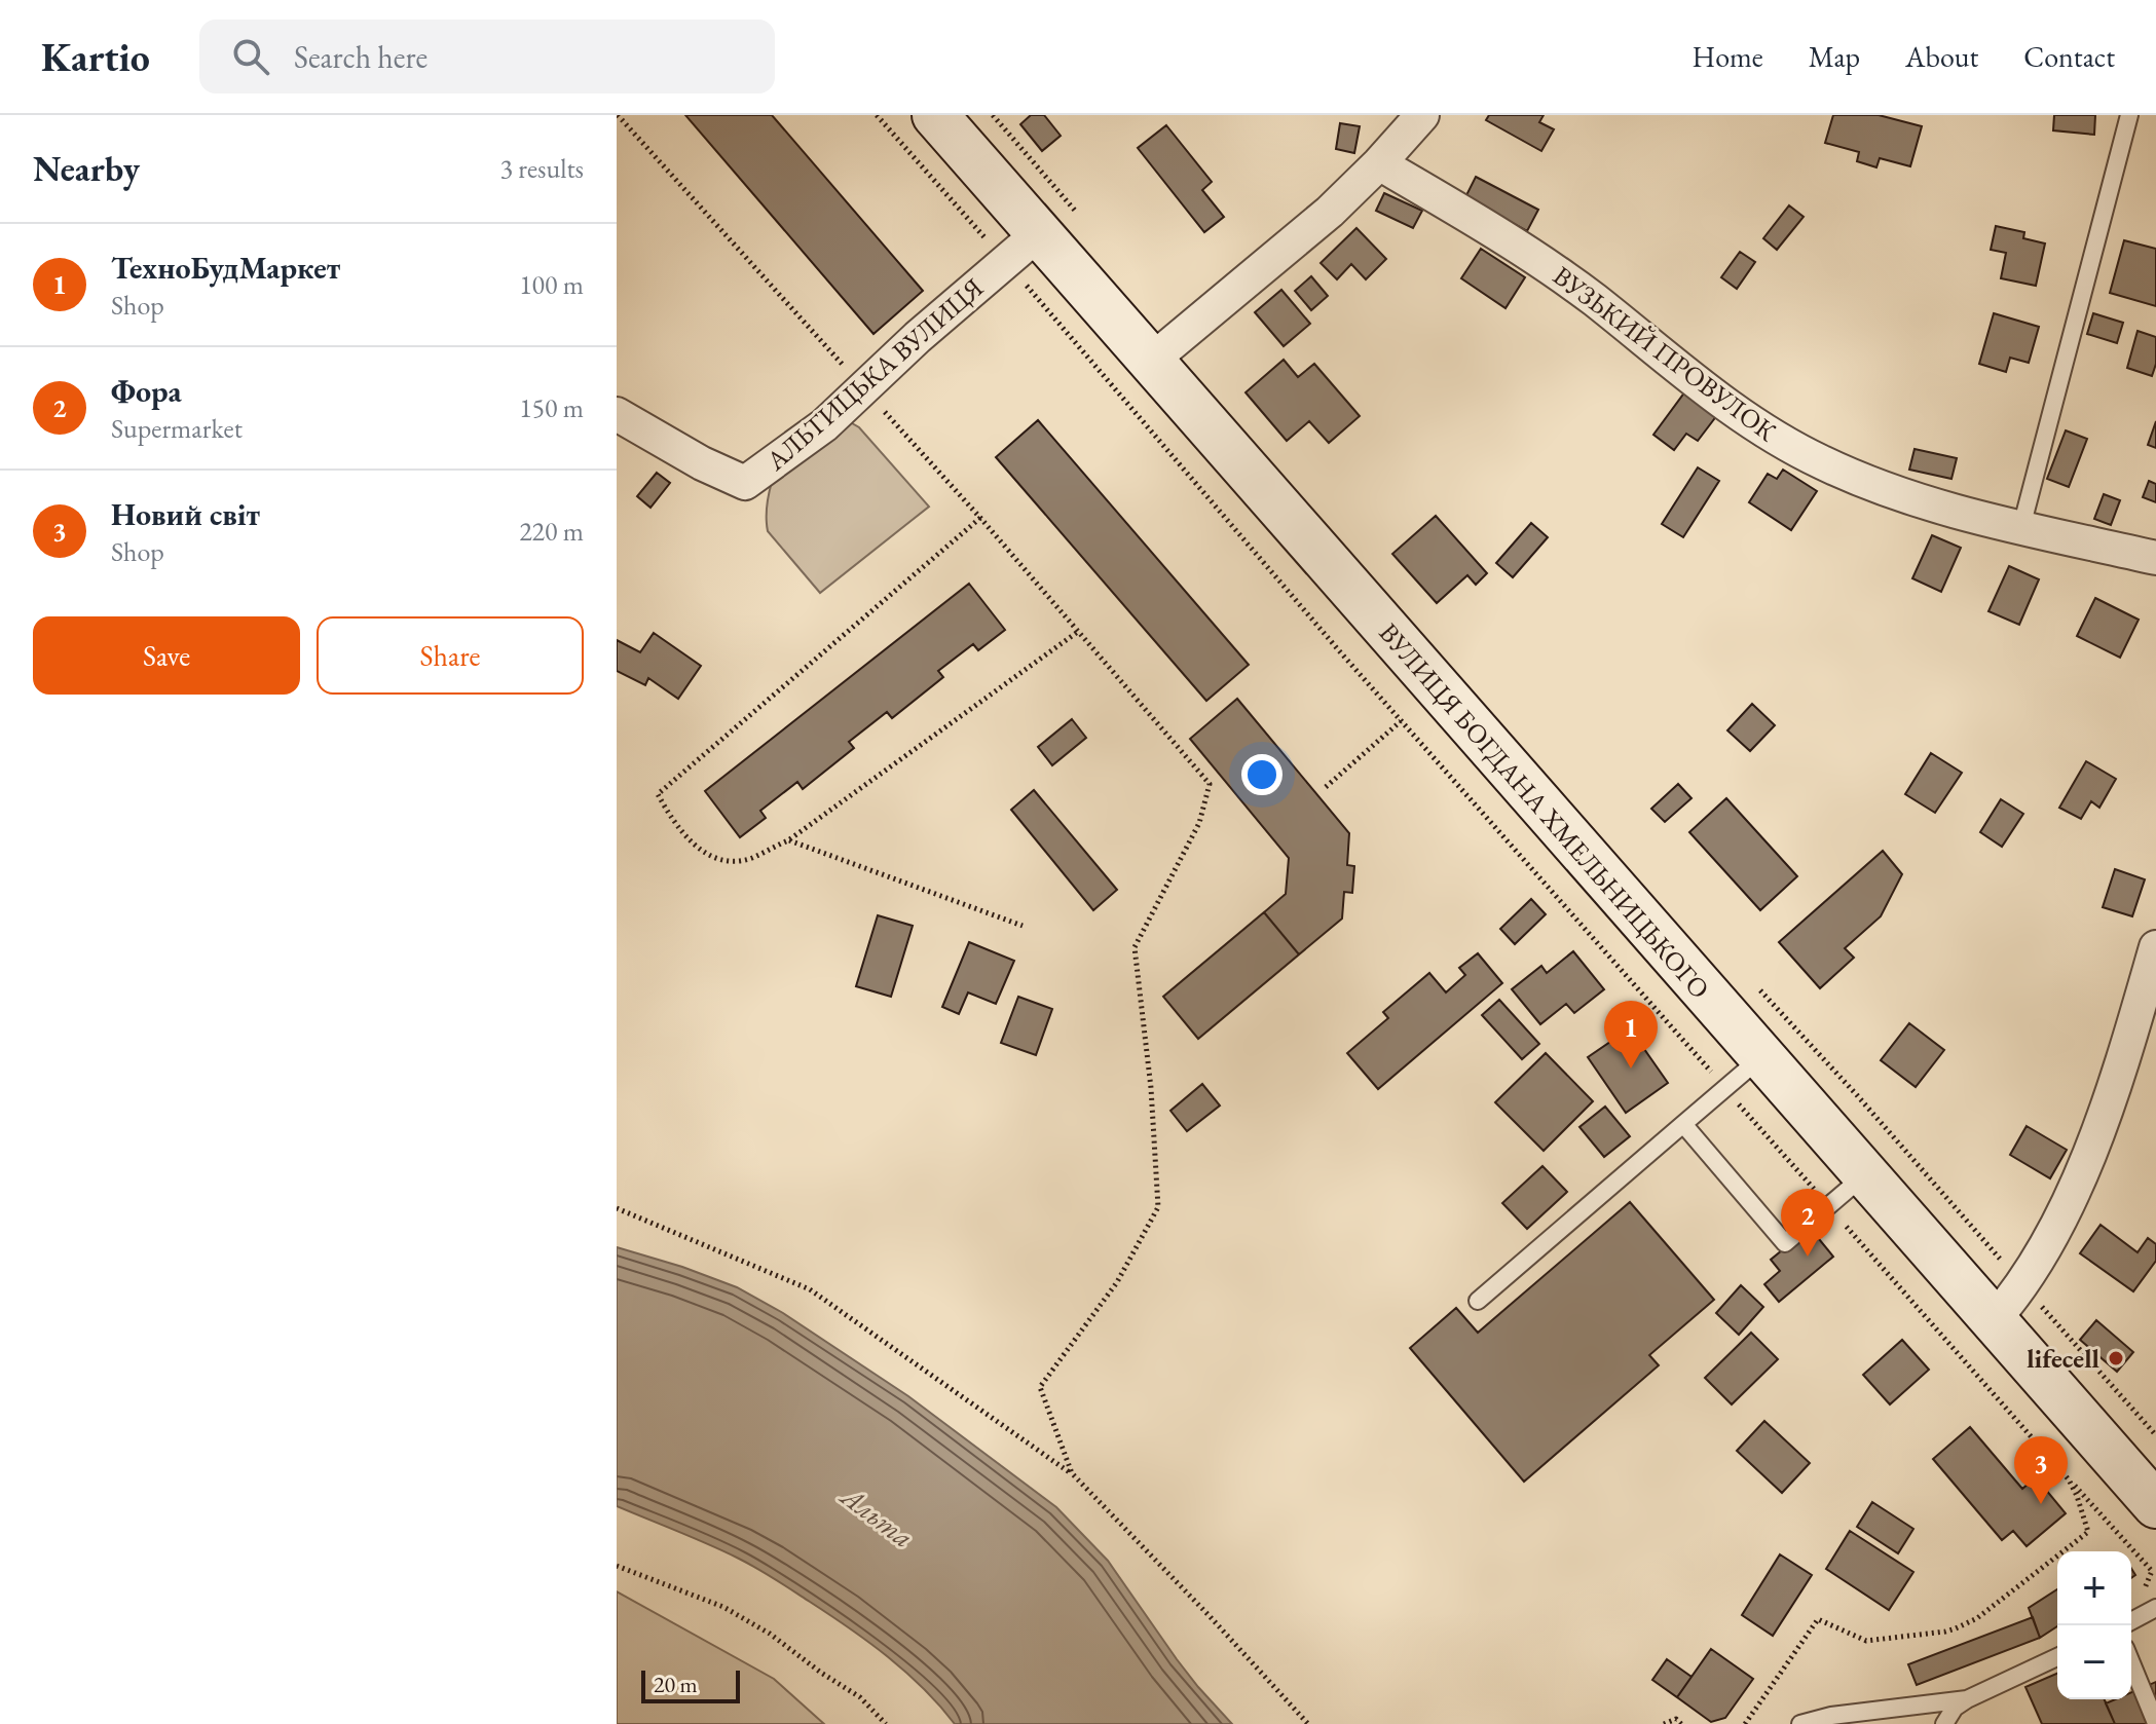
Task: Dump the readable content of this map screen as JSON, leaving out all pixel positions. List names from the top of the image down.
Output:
{
  "streets": {
    "main road": ["ВУЛИЦЯ БОГДАНА ХМЕЛЬНИЦЬКОГО"],
    "street": ["ВУЗЬКИЙ ПРОВУЛОК", "АЛЬТИЦЬКА ВУЛИЦЯ"]
  },
  "crossings": [
    ["АЛЬТИЦЬКА ВУЛИЦЯ", "ВУЛИЦЯ БОГДАНА ХМЕЛЬНИЦЬКОГО"]
  ],
  "water": ["Альта"],
  "places": ["lifecell"],
  "scale_bar": "20 m",
  "page": {
    "header": "Kartio",
    "search": "Search here",
    "nav": [
      "Home",
      "Map",
      "About",
      "Contact"
    ],
    "heading": ["Nearby", "3 results"],
    "list": [
      {
        "mark": "1",
        "name": "ТехноБудМаркет",
        "note": "Shop",
        "value": "100 m"
      },
      {
        "mark": "2",
        "name": "Фора",
        "note": "Supermarket",
        "value": "150 m"
      },
      {
        "mark": "3",
        "name": "Новий світ",
        "note": "Shop",
        "value": "220 m"
      }
    ],
    "buttons": ["Save", "Share"],
    "pins": ["1", "2", "3"],
    "map_buttons": ["+", "−"],
    "scale": "20 m"
  }
}
